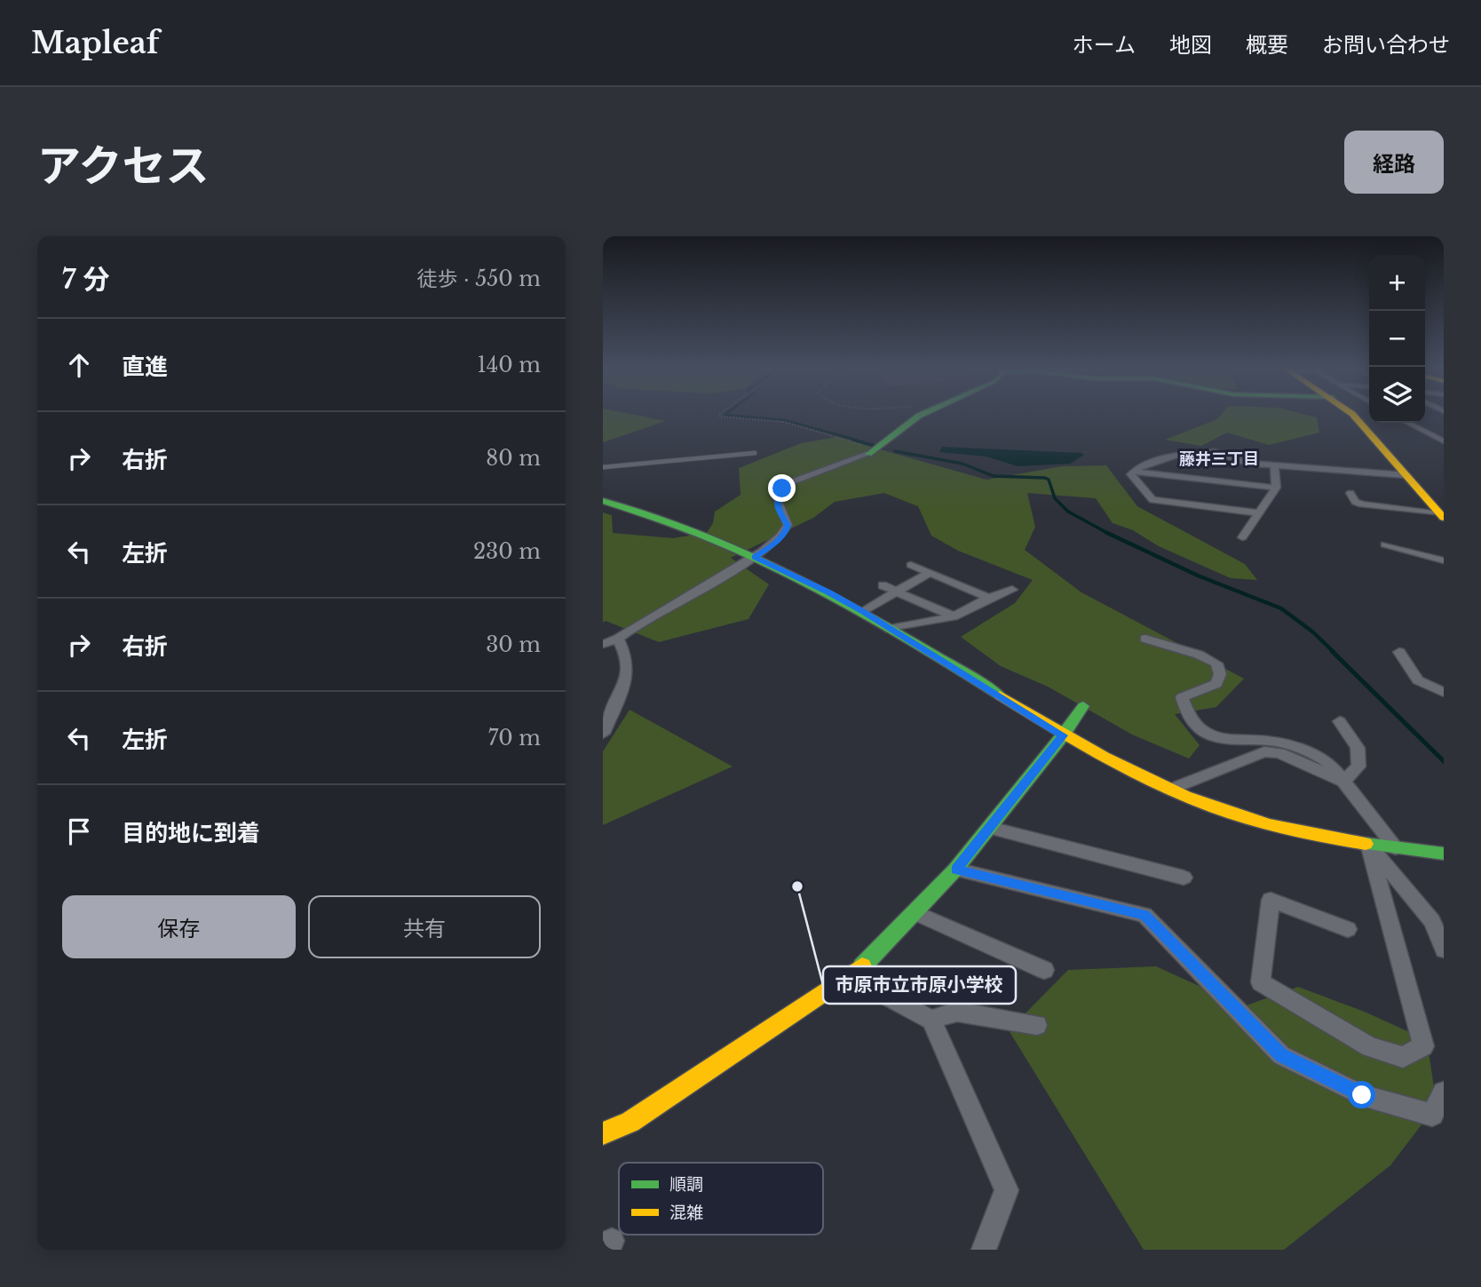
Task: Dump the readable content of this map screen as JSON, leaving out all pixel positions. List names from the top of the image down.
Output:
{
  "districts": ["藤井三丁目"],
  "places": ["市原市立市原小学校"],
  "legend": ["順調", "混雑"],
  "page": {
    "header": "Mapleaf",
    "nav": [
      "ホーム",
      "地図",
      "概要",
      "お問い合わせ"
    ],
    "title": "アクセス",
    "buttons": [
      "経路",
      ["保存", "共有"]
    ],
    "heading": ["7 分", "徒歩 · 550 m"],
    "map_buttons": ["+", "−"],
    "list": [
      ["直進", "140 m"],
      ["右折", "80 m"],
      ["左折", "230 m"],
      ["右折", "30 m"],
      ["左折", "70 m"],
      "目的地に到着"
    ]
  }
}
